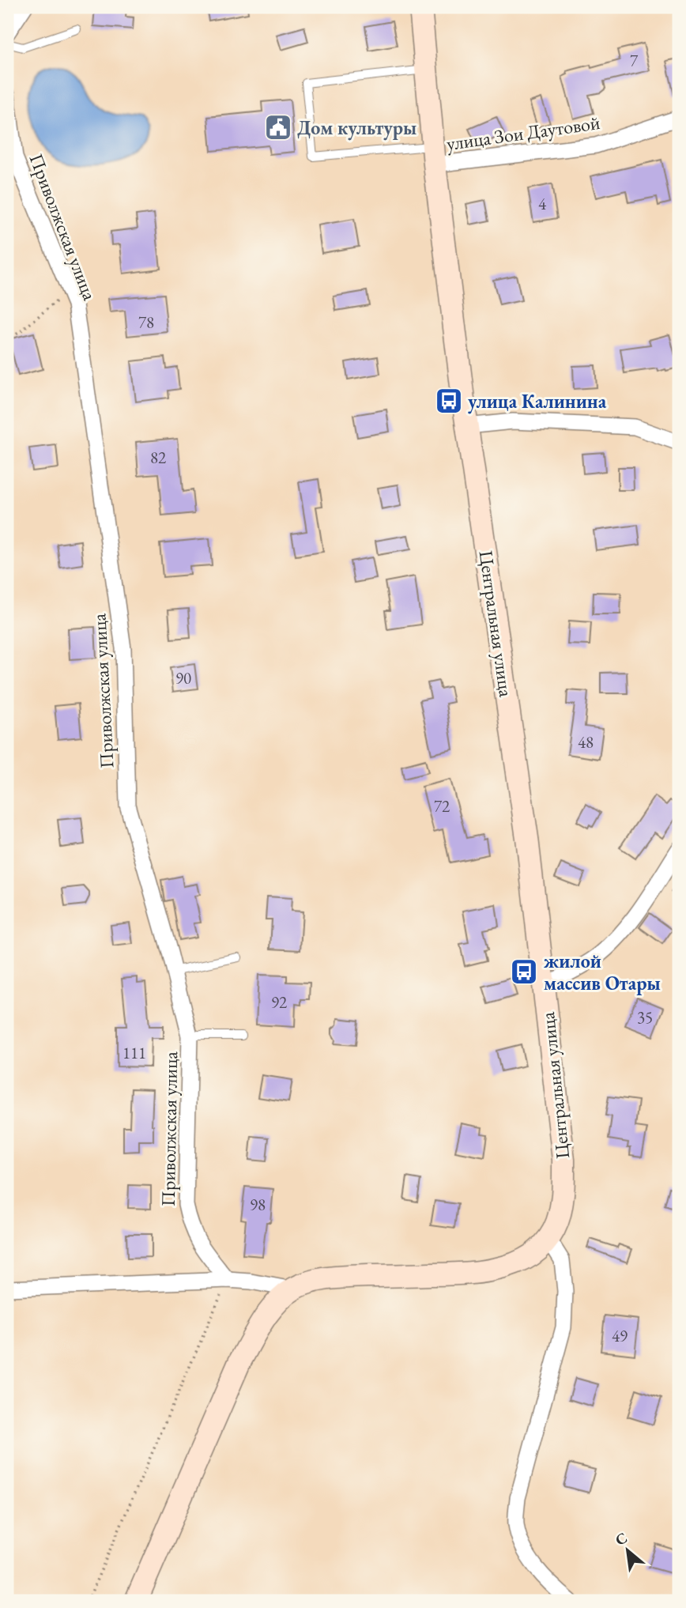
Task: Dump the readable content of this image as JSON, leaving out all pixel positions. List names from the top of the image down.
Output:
{
  "streets": {
    "street": ["улица Зои Даутовой", "Приволжская улица", "Центральная улица"]
  },
  "crossings": [
    ["улица Зои Даутовой", "Центральная улица"]
  ],
  "places": {
    "public building": ["Дом культуры"],
    "bus stop": ["улица Калинина", "жилой массив Отары"]
  },
  "house_numbers": [
    "7",
    "4",
    "78",
    "82",
    "90",
    "48",
    "72",
    "92",
    "35",
    "111",
    "98",
    "49"
  ],
  "north": "top left"
}
